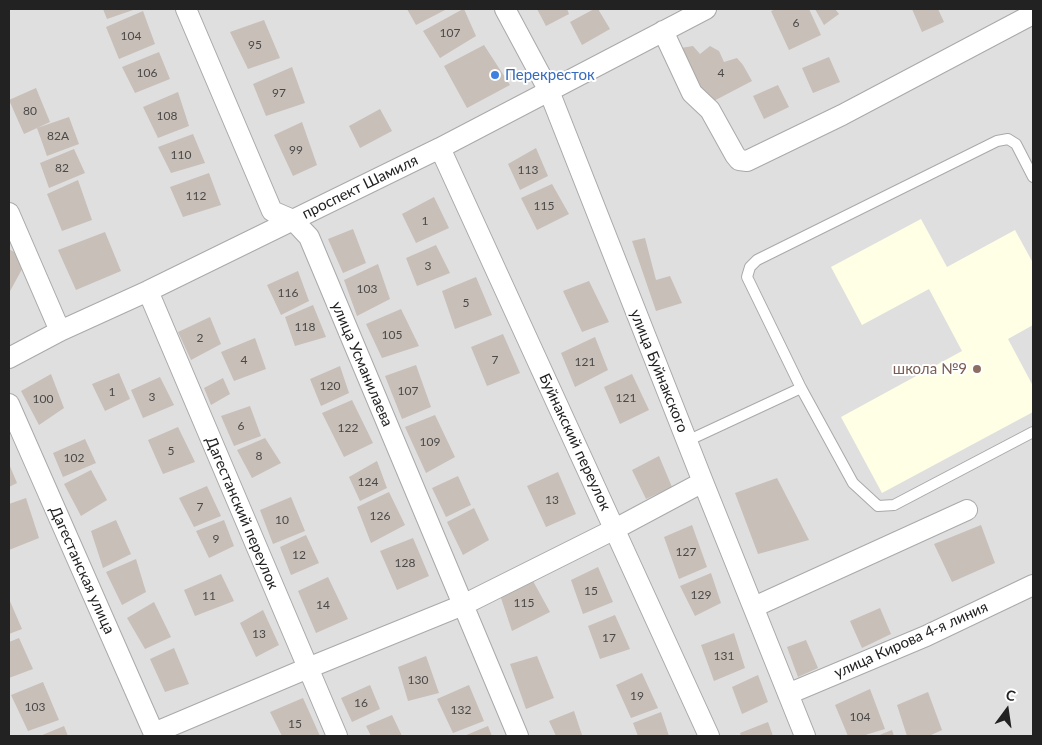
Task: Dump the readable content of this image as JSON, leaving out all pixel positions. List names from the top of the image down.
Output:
{
  "streets": {
    "street": [
      "проспект Шамиля",
      "улица Усманилаева",
      "улица Буйнакского",
      "Буйнакский переулок",
      "Дагестанский переулок",
      "Дагестанская улица",
      "улица Кирова 4-я линия"
    ]
  },
  "crossings": [
    ["проспект Шамиля", "улица Усманилаева"],
    ["проспект Шамиля", "улица Буйнакского"],
    ["проспект Шамиля", "Буйнакский переулок"],
    ["проспект Шамиля", "Дагестанский переулок"],
    ["улица Буйнакского", "улица Кирова 4-я линия"]
  ],
  "places": ["Перекресток", "школа №9"],
  "house_numbers": [
    "6",
    "107",
    "104",
    "95",
    "106",
    "4",
    "97",
    "80",
    "108",
    "82А",
    "99",
    "110",
    "82",
    "113",
    "112",
    "115",
    "1",
    "3",
    "103",
    "116",
    "5",
    "118",
    "105",
    "2",
    "4",
    "7",
    "121",
    "120",
    "107",
    "1",
    "3",
    "121",
    "100",
    "6",
    "122",
    "109",
    "5",
    "8",
    "102",
    "124",
    "13",
    "7",
    "126",
    "10",
    "9",
    "127",
    "12",
    "128",
    "15",
    "129",
    "11",
    "115",
    "14",
    "13",
    "17",
    "131",
    "130",
    "19",
    "16",
    "103",
    "132",
    "104",
    "15"
  ],
  "north": "top"
}
